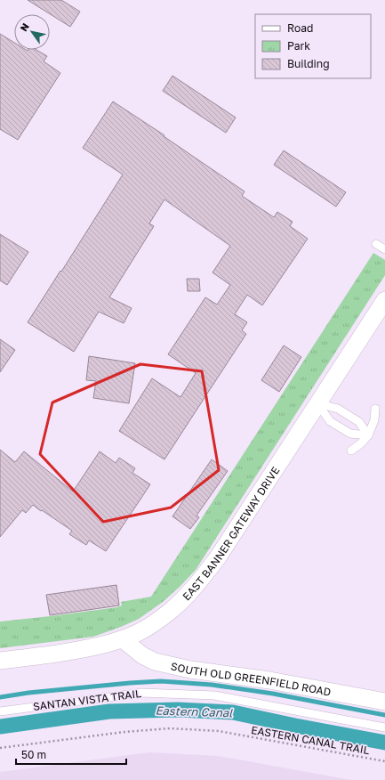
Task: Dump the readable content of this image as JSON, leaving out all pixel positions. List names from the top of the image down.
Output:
{
  "streets": {
    "street": ["EAST BANNER GATEWAY DRIVE", "SOUTH OLD GREENFIELD ROAD"],
    "lane": ["SANTAN VISTA TRAIL"],
    "path": ["EASTERN CANAL TRAIL"]
  },
  "crossings": [
    ["EAST BANNER GATEWAY DRIVE", "SOUTH OLD GREENFIELD ROAD"]
  ],
  "water": ["Eastern Canal"],
  "legend": ["Road", "Park", "Building"],
  "scale_bar": "50 m",
  "north": "top left"
}
